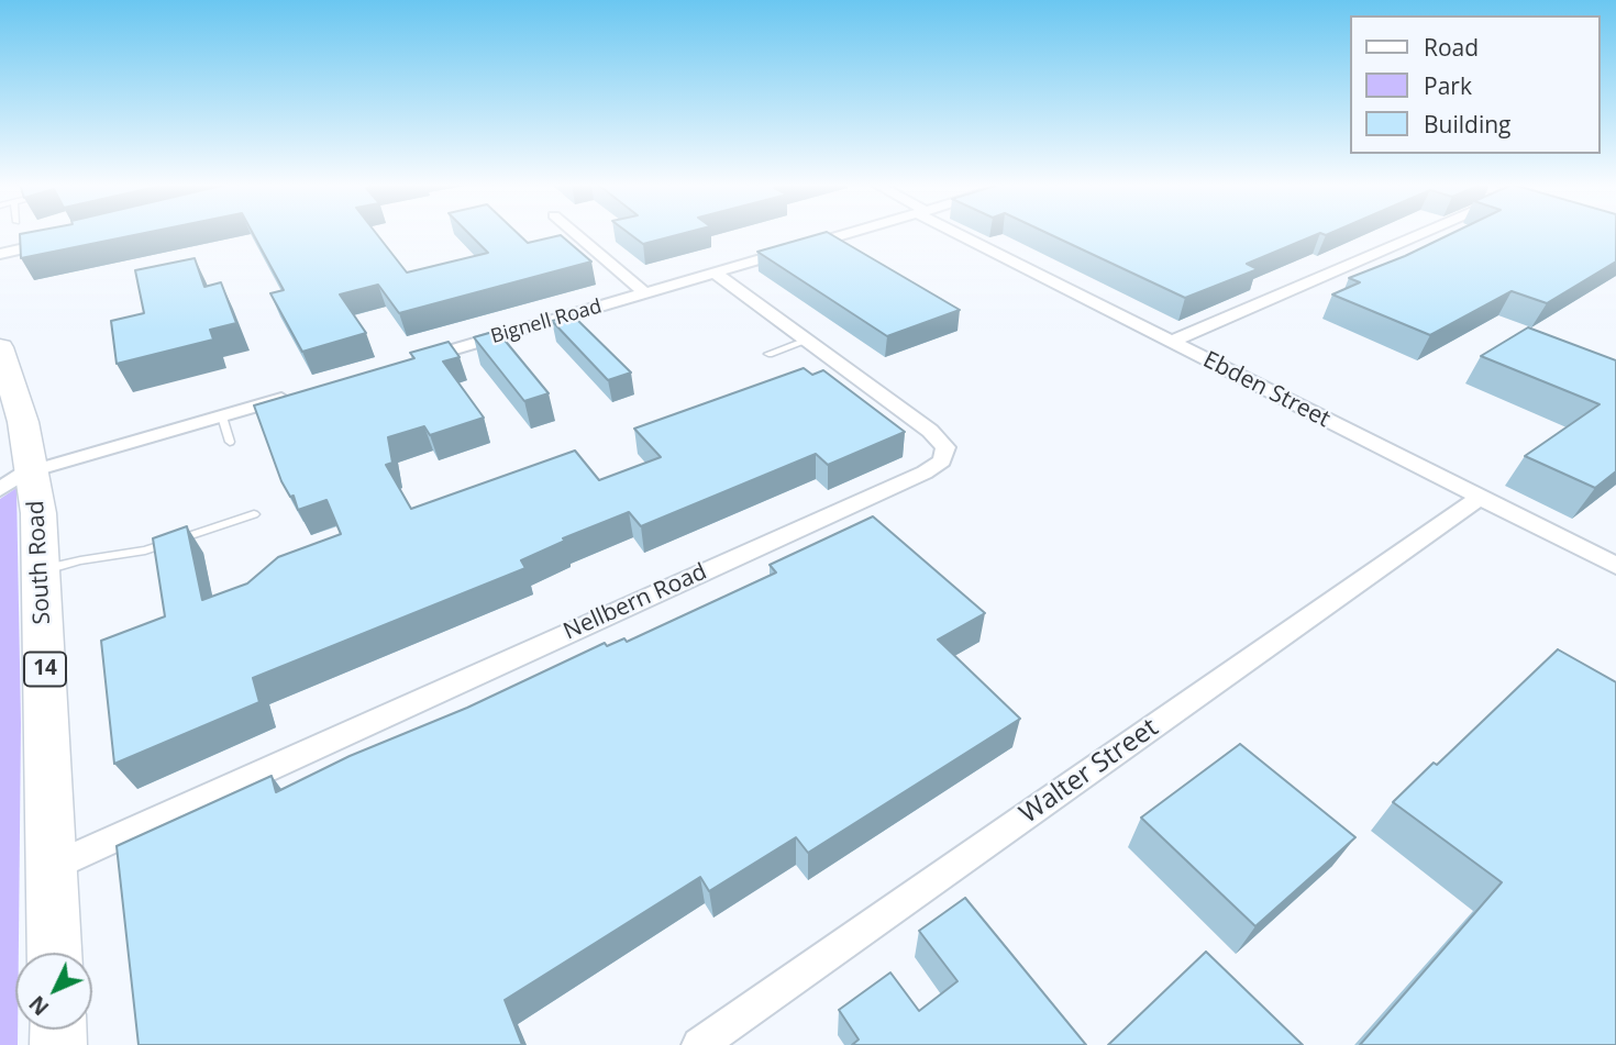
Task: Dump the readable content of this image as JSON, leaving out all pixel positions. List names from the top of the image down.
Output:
{
  "streets": {
    "highway": ["South Road", "14"],
    "street": [
      "Bignell Road",
      "Ebden Street",
      "Nellbern Road",
      "Walter Street"
    ]
  },
  "crossings": [
    ["Bignell Road", "Nellbern Road"],
    ["Ebden Street", "Walter Street"],
    ["South Road", "Nellbern Road"]
  ],
  "legend": ["Road", "Park", "Building"],
  "north": "bottom left"
}
